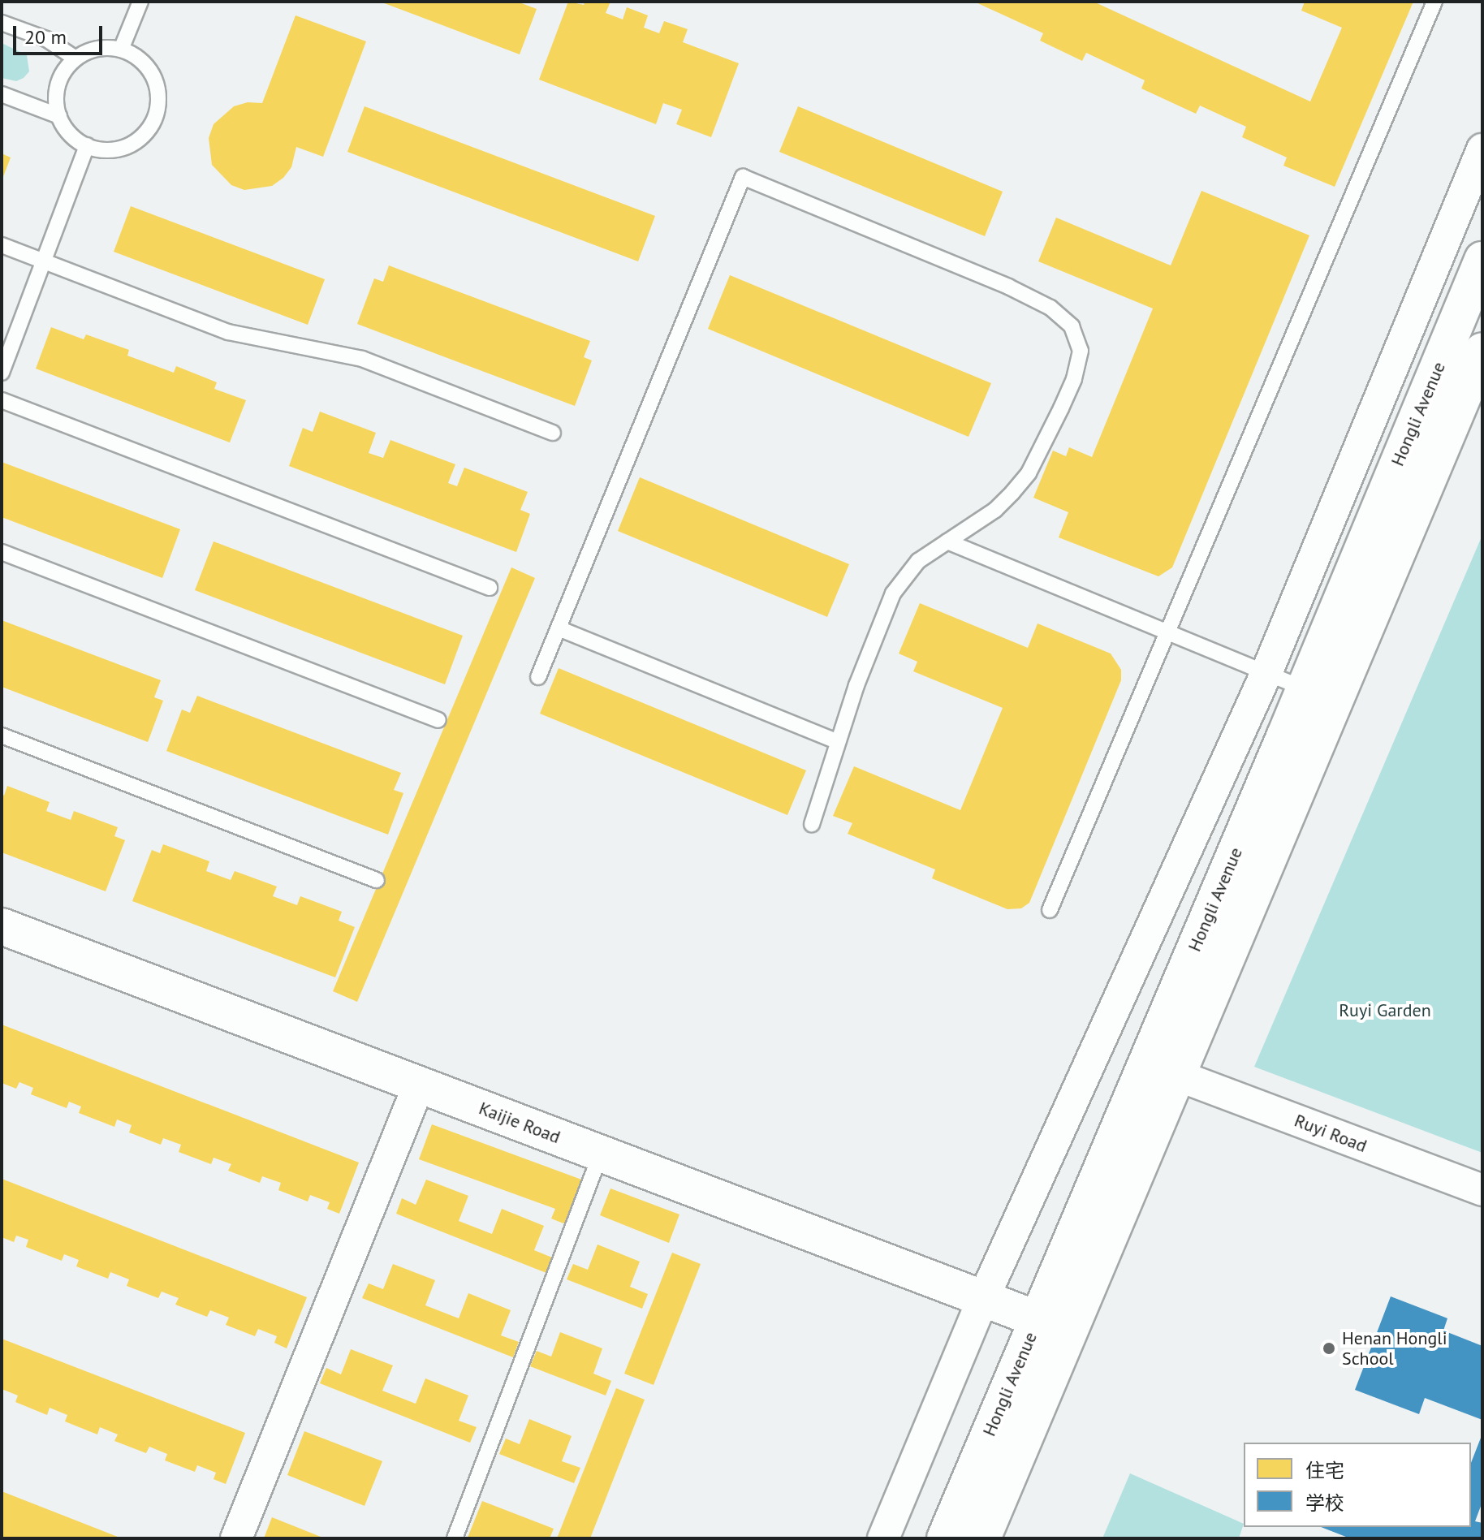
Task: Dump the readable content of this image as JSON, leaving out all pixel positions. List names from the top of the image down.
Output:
{
  "streets": {
    "main road": ["Hongli Avenue", "Kaijie Road"],
    "street": ["Ruyi Road"]
  },
  "crossings": [
    ["Hongli Avenue", "Kaijie Road"],
    ["Hongli Avenue", "Ruyi Road"]
  ],
  "parks": ["Ruyi Garden"],
  "places": ["Henan Hongli School"],
  "legend": ["住宅", "学校"],
  "scale_bar": "20 m"
}
